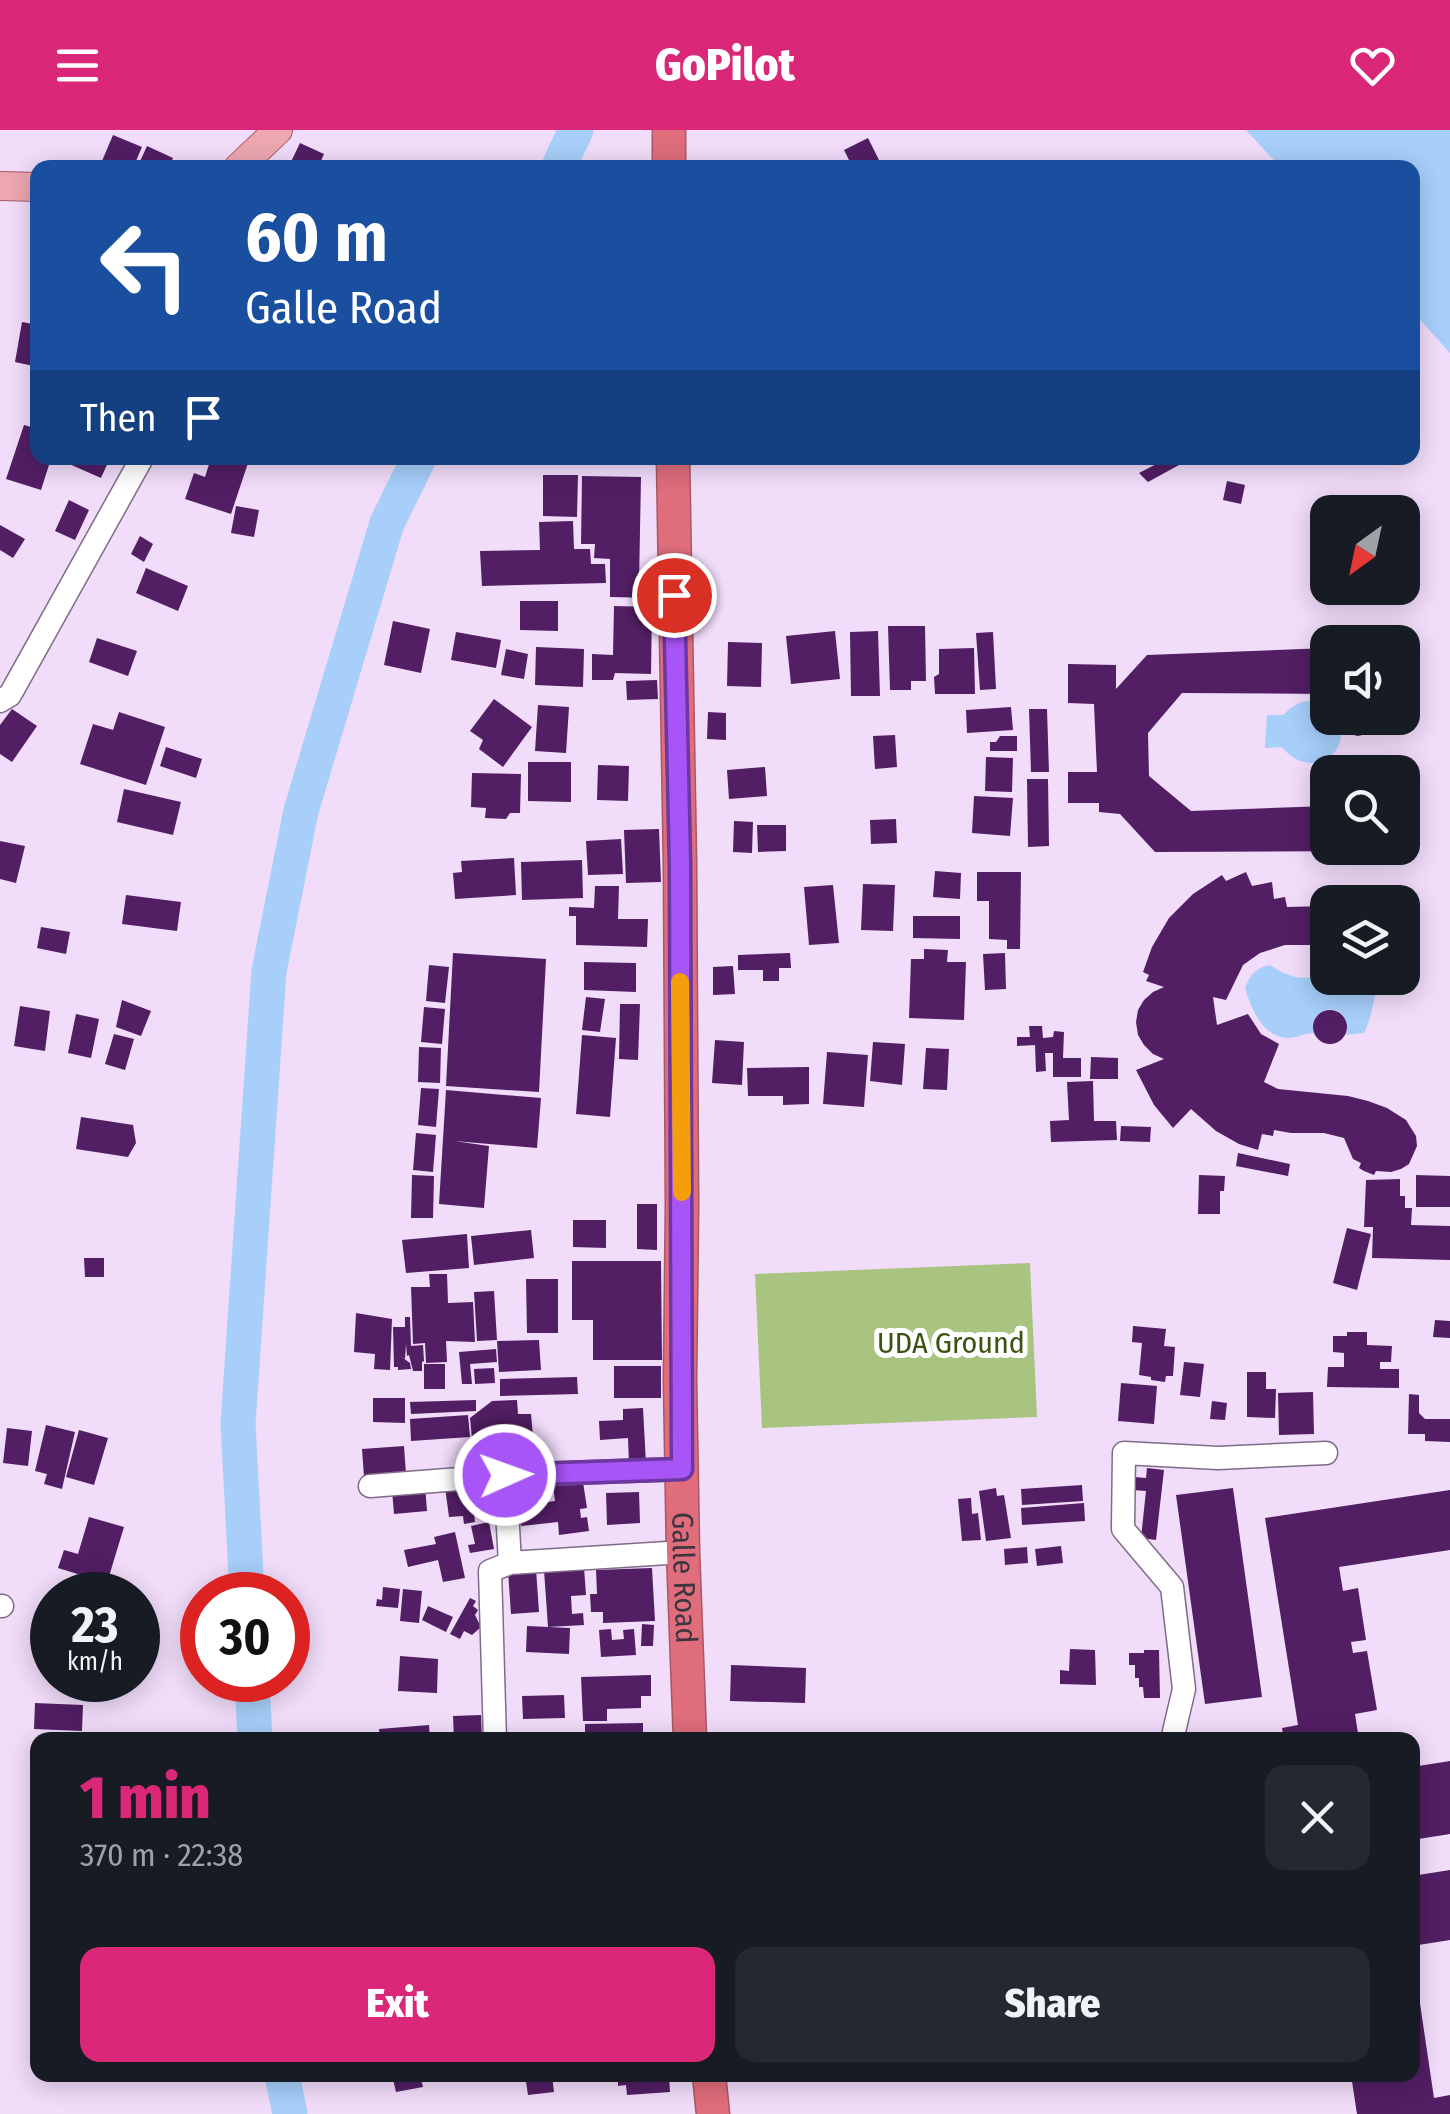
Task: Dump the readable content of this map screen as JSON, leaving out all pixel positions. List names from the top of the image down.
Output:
{
  "streets": {
    "highway": ["Galle Road"]
  },
  "parks": ["UDA Ground"],
  "north": "bottom left",
  "page": {
    "header": "GoPilot",
    "turn": ["60 m", "Galle Road"],
    "then": "Then",
    "speed": "23 km/h",
    "limit": "30",
    "heading": ["1 min", "370 m · 22:38"],
    "buttons": ["Exit", "Share"]
  }
}
